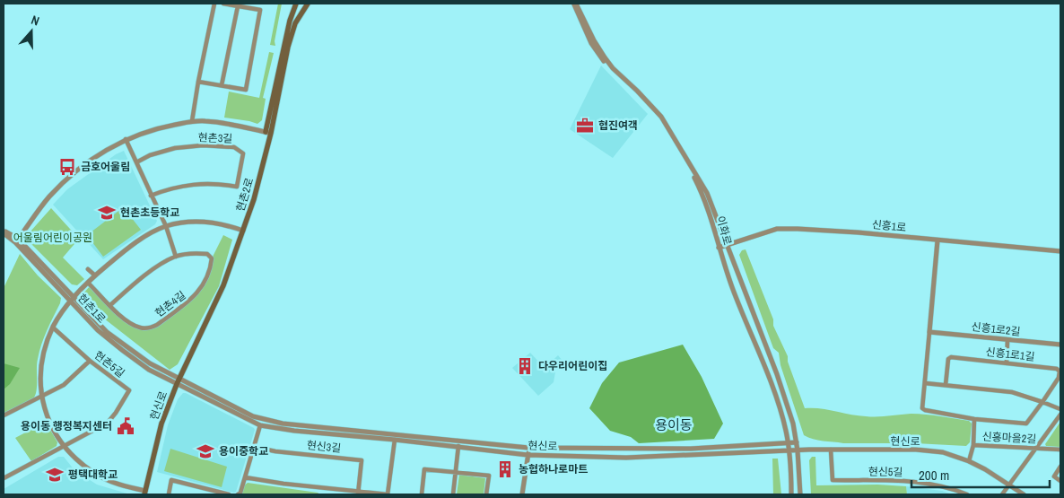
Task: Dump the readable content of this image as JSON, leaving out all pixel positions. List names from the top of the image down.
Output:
{
  "streets": {
    "main road": ["현촌2로", "현신로"],
    "street": [
      "현촌3길",
      "신흥1로",
      "이화로",
      "현촌4길",
      "현촌1로",
      "신흥1로2길",
      "신흥1로1길",
      "현촌5길",
      "신흥마을2길",
      "현신3길",
      "현신5길"
    ]
  },
  "crossings": [
    ["현촌3길", "현촌2로"],
    ["현촌2로", "현촌1로"],
    ["현촌2로", "현신로"],
    ["신흥1로", "이화로"],
    ["신흥1로", "신흥1로1길"],
    ["이화로", "현신로"],
    ["현촌1로", "현신로"],
    ["신흥1로2길", "신흥1로1길"],
    ["현신로", "신흥마을2길"],
    ["현신로", "현신5길"]
  ],
  "districts": ["용이동"],
  "parks": ["어울림어린이공원"],
  "places": {
    "office": ["협진여객"],
    "bus stop": ["금호어울림"],
    "school or university": ["현촌초등학교", "용이중학교", "평택대학교"],
    "building": ["다우리어린이집", "농협하나로마트"],
    "public building": ["용이동 행정복지센터"]
  },
  "scale_bar": "200 m",
  "north": "top"
}
